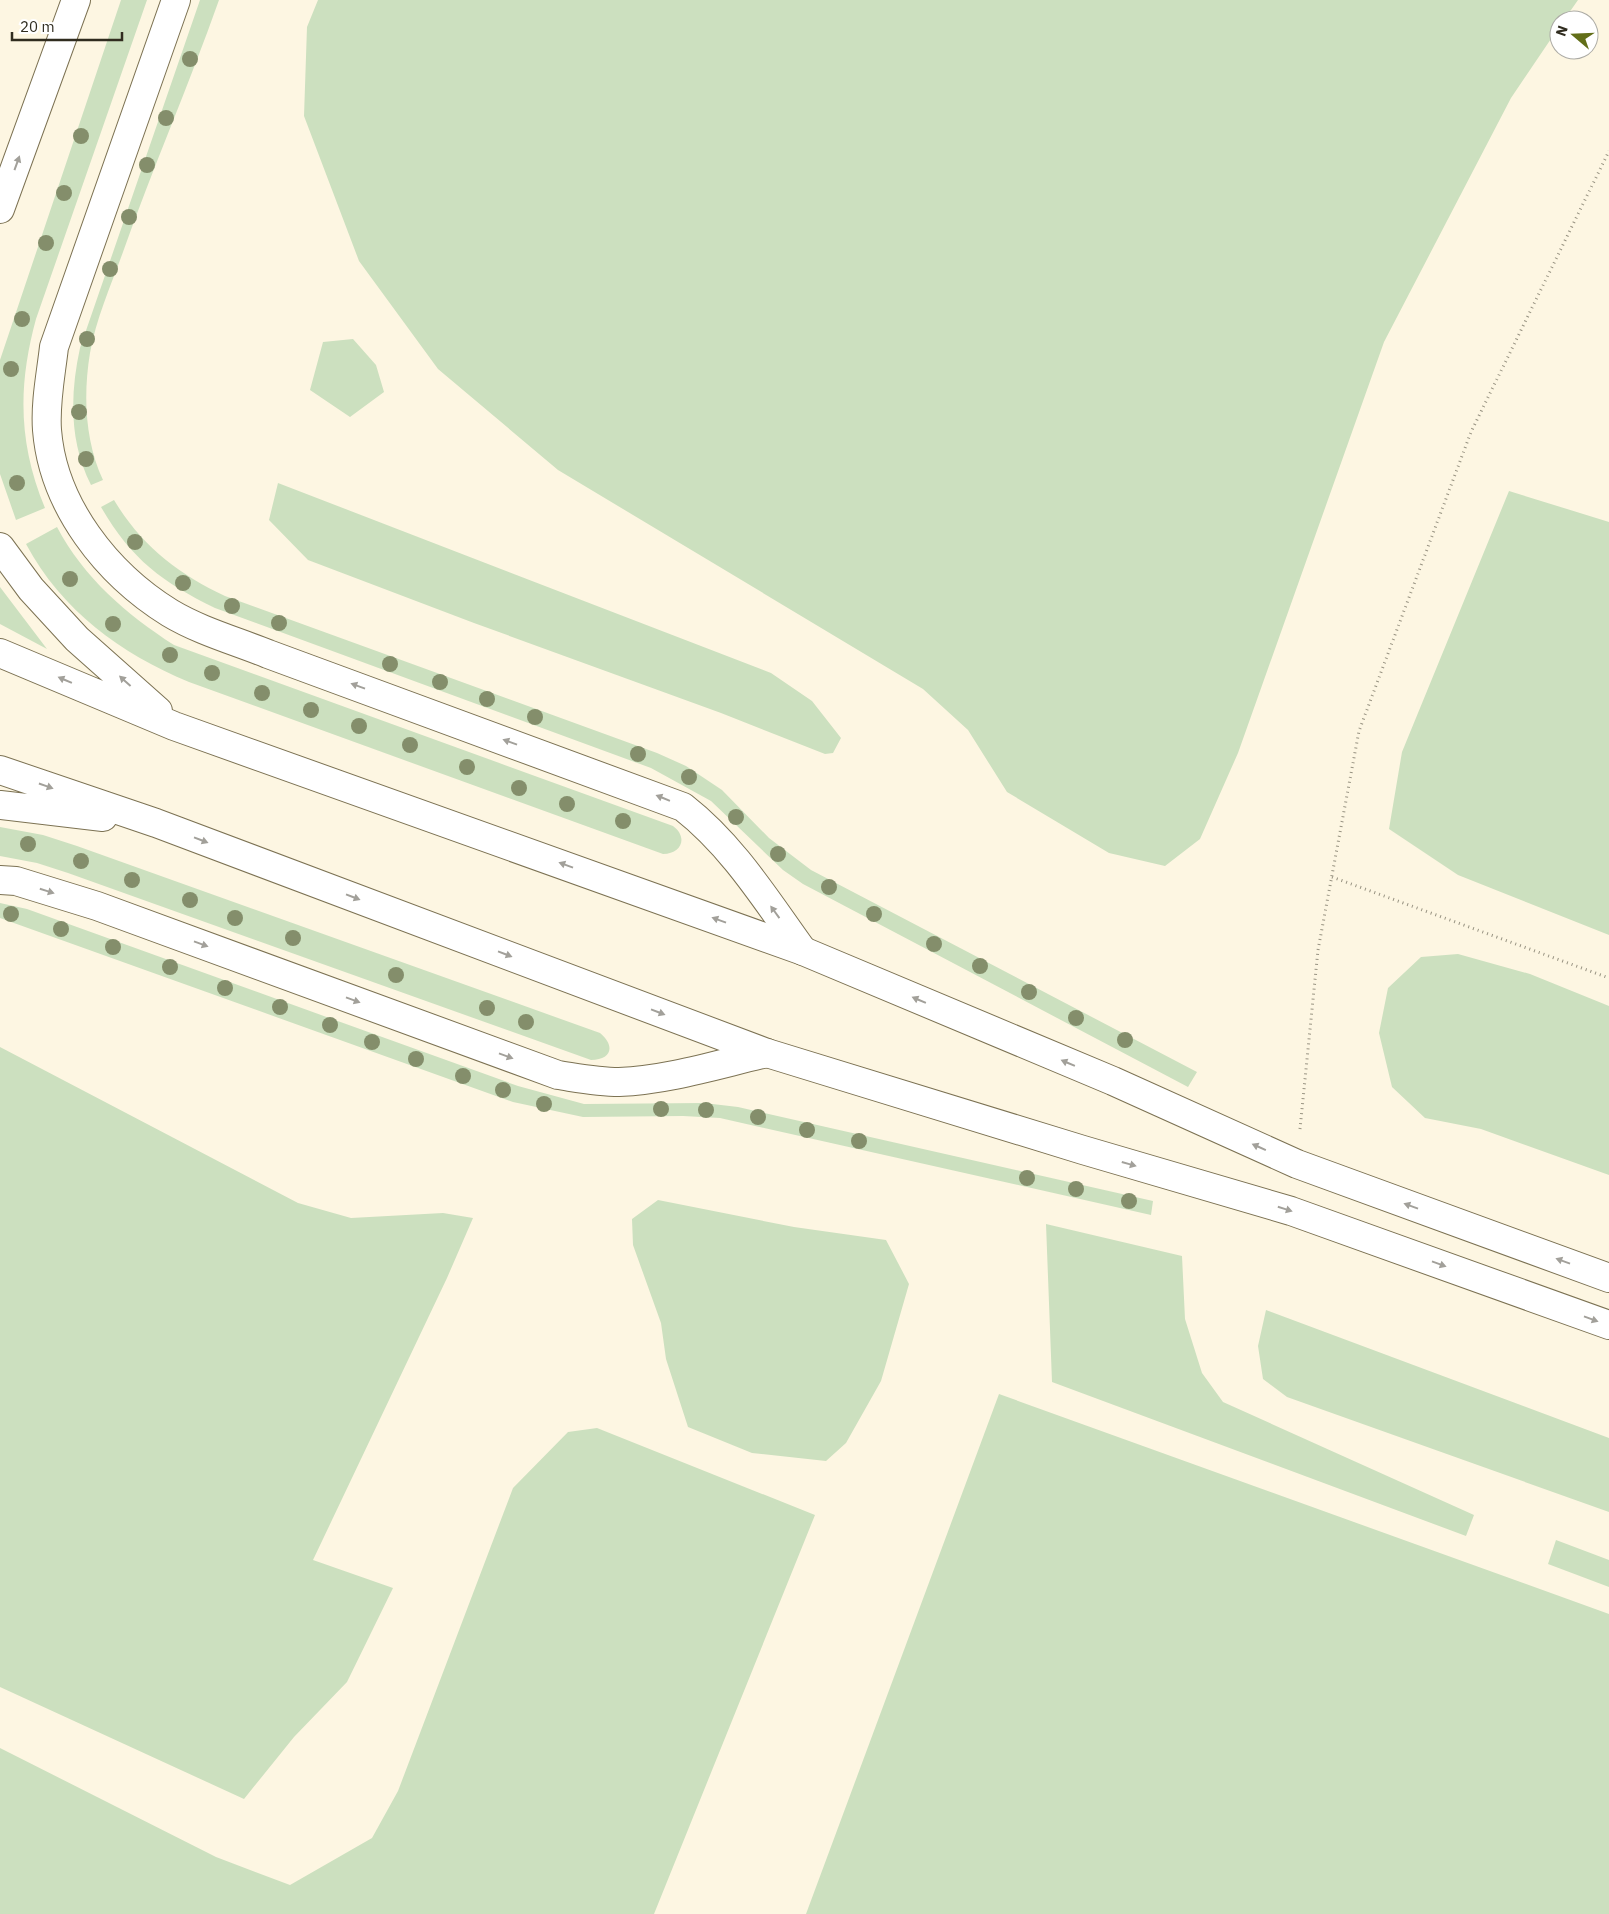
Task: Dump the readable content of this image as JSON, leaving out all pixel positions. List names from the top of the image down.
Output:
{
  "scale_bar": "20 m",
  "north": "left"
}
